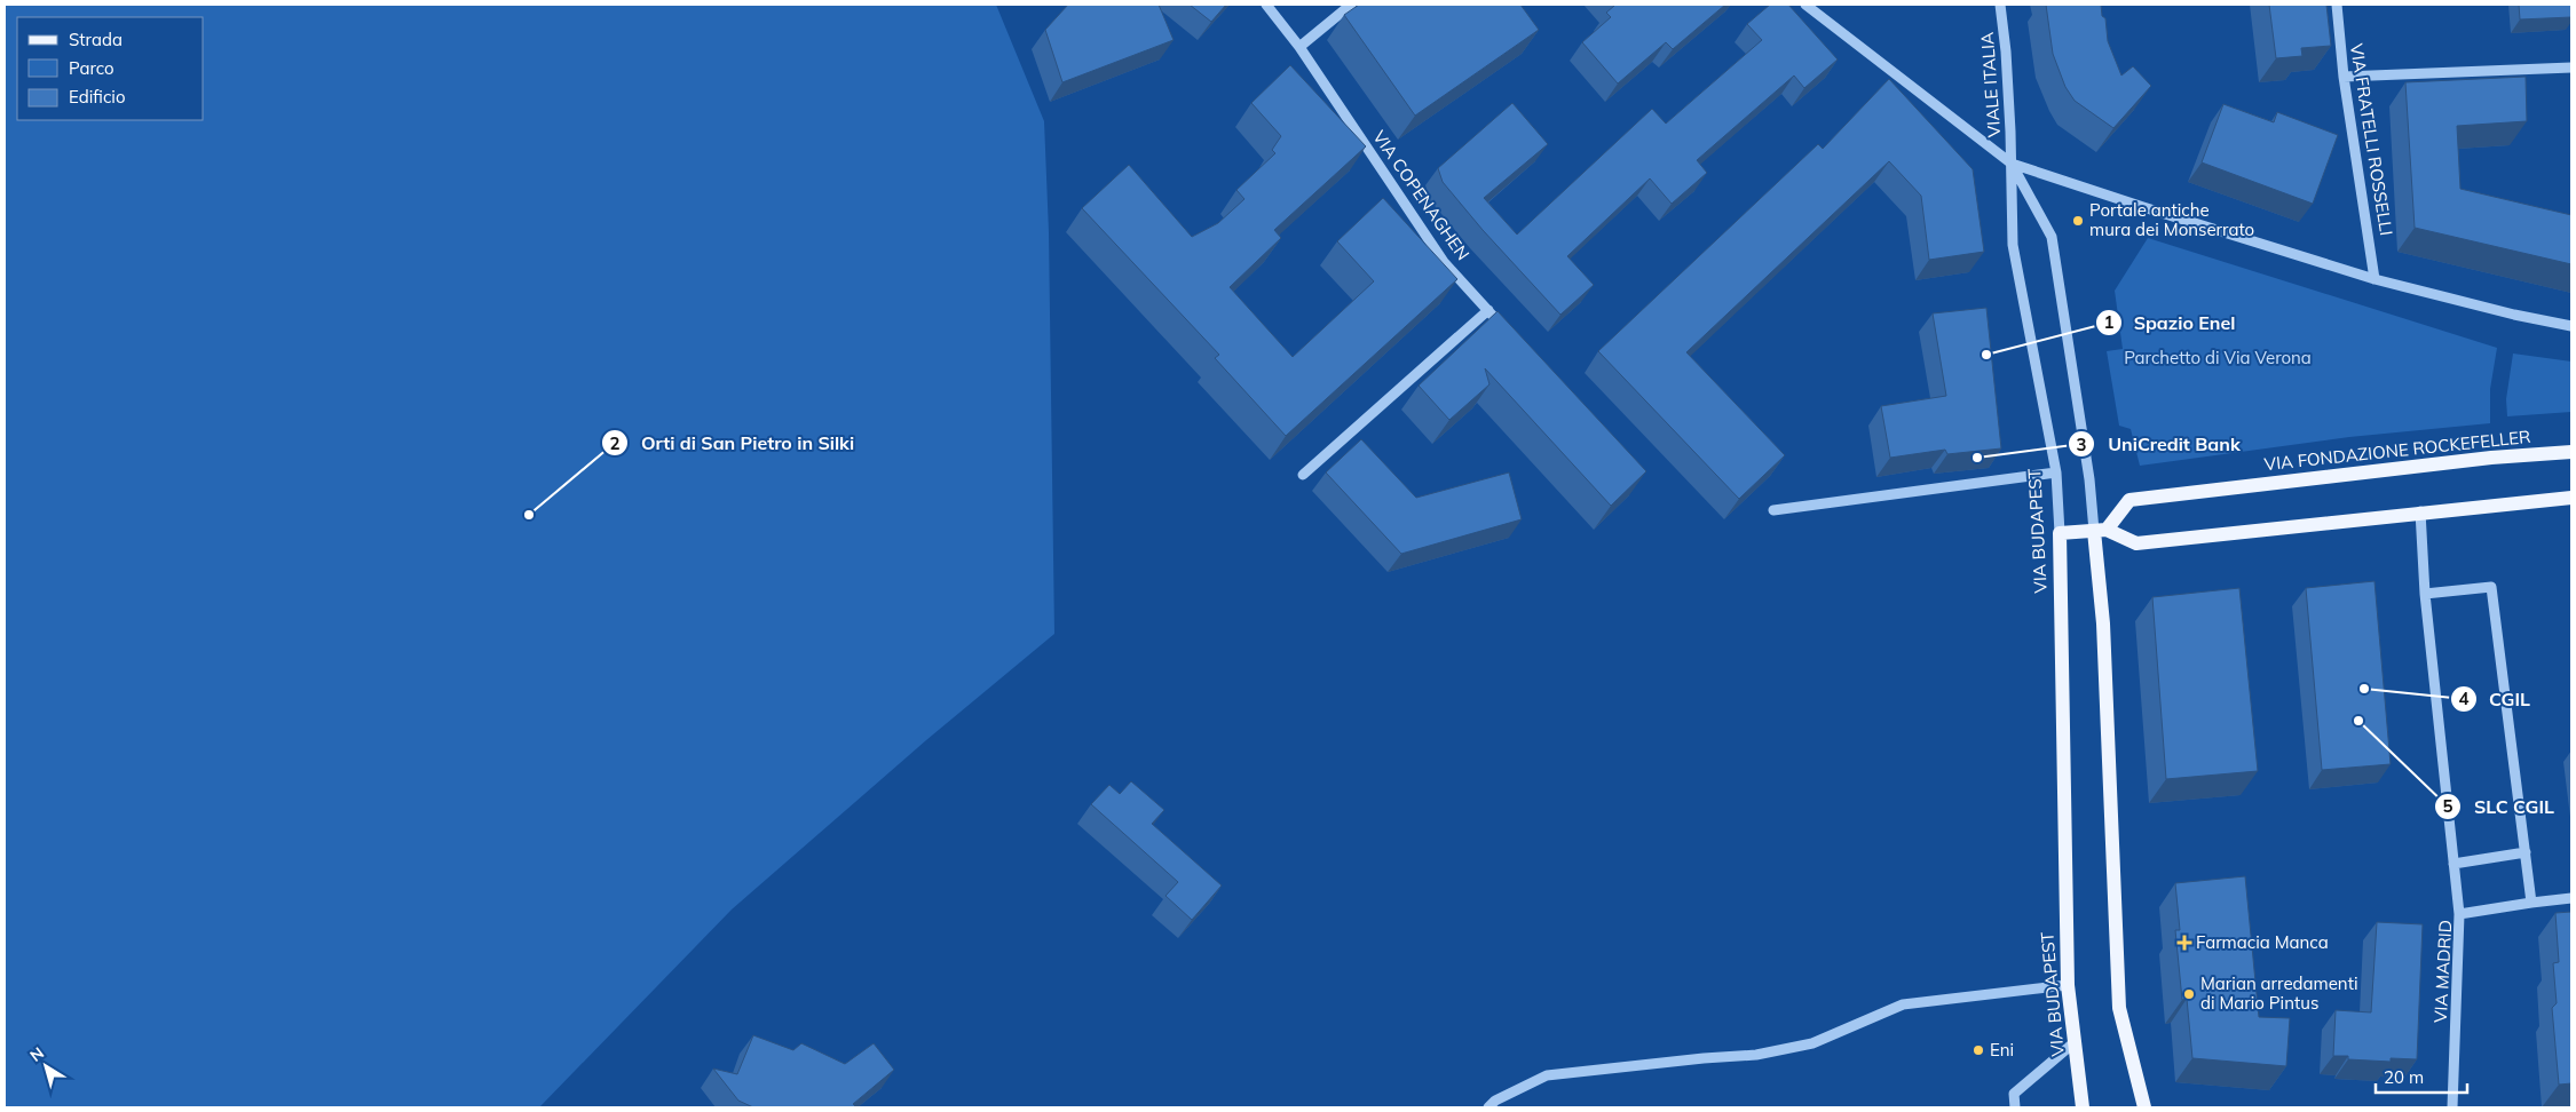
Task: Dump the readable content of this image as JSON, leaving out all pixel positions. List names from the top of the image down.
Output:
{
  "streets": {
    "main road": ["VIA FONDAZIONE ROCKEFELLER", "VIA BUDAPEST"],
    "street": [
      "VIALE ITALIA",
      "VIA FRATELLI ROSSELLI",
      "VIA COPENAGHEN",
      "VIA MADRID"
    ]
  },
  "crossings": [
    ["VIALE ITALIA", "VIA BUDAPEST"]
  ],
  "parks": ["Parchetto di Via Verona"],
  "places": {
    "other": [
      "Portale antiche mura dei Monserrato",
      "Spazio Enel",
      "UniCredit Bank",
      "Orti di San Pietro in Silki",
      "CGIL",
      "SLC CGIL",
      "Marian arredamenti di Mario Pintus",
      "Eni"
    ],
    "health": ["Farmacia Manca"]
  },
  "legend": ["Strada", "Parco", "Edificio"],
  "scale_bar": "20 m",
  "north": "top left"
}
